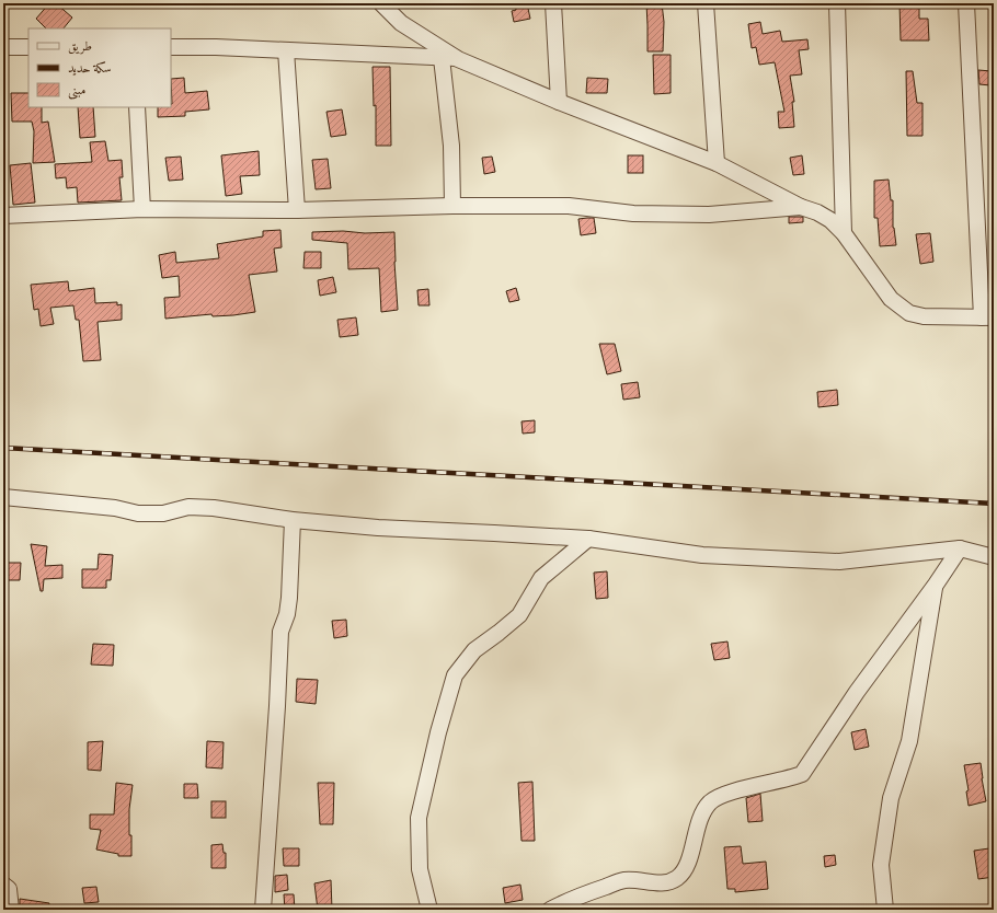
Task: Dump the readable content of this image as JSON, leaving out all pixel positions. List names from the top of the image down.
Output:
{
  "legend": ["طريق", "سكة حديد", "مبنى"]
}
